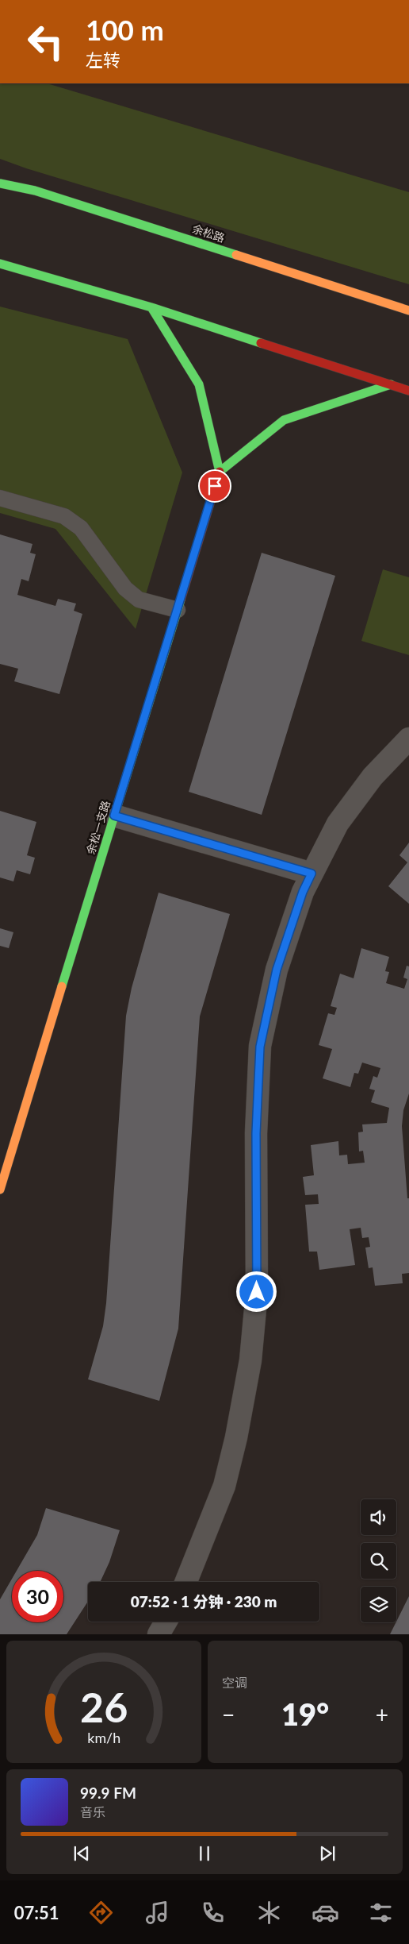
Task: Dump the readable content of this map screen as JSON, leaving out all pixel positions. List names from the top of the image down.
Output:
{
  "streets": {
    "main road": ["余松路", "余松一支路"]
  },
  "page": {
    "turn": ["100 m", "左转"],
    "limit": "30",
    "trip": "07:52 · 1 分钟 · 230 m",
    "tile": "空调",
    "heat": ["−", "19°", "+"],
    "song": ["99.9 FM", "音乐"],
    "tabs": "07:51",
    "gauge": ["26", "km/h"]
  }
}
